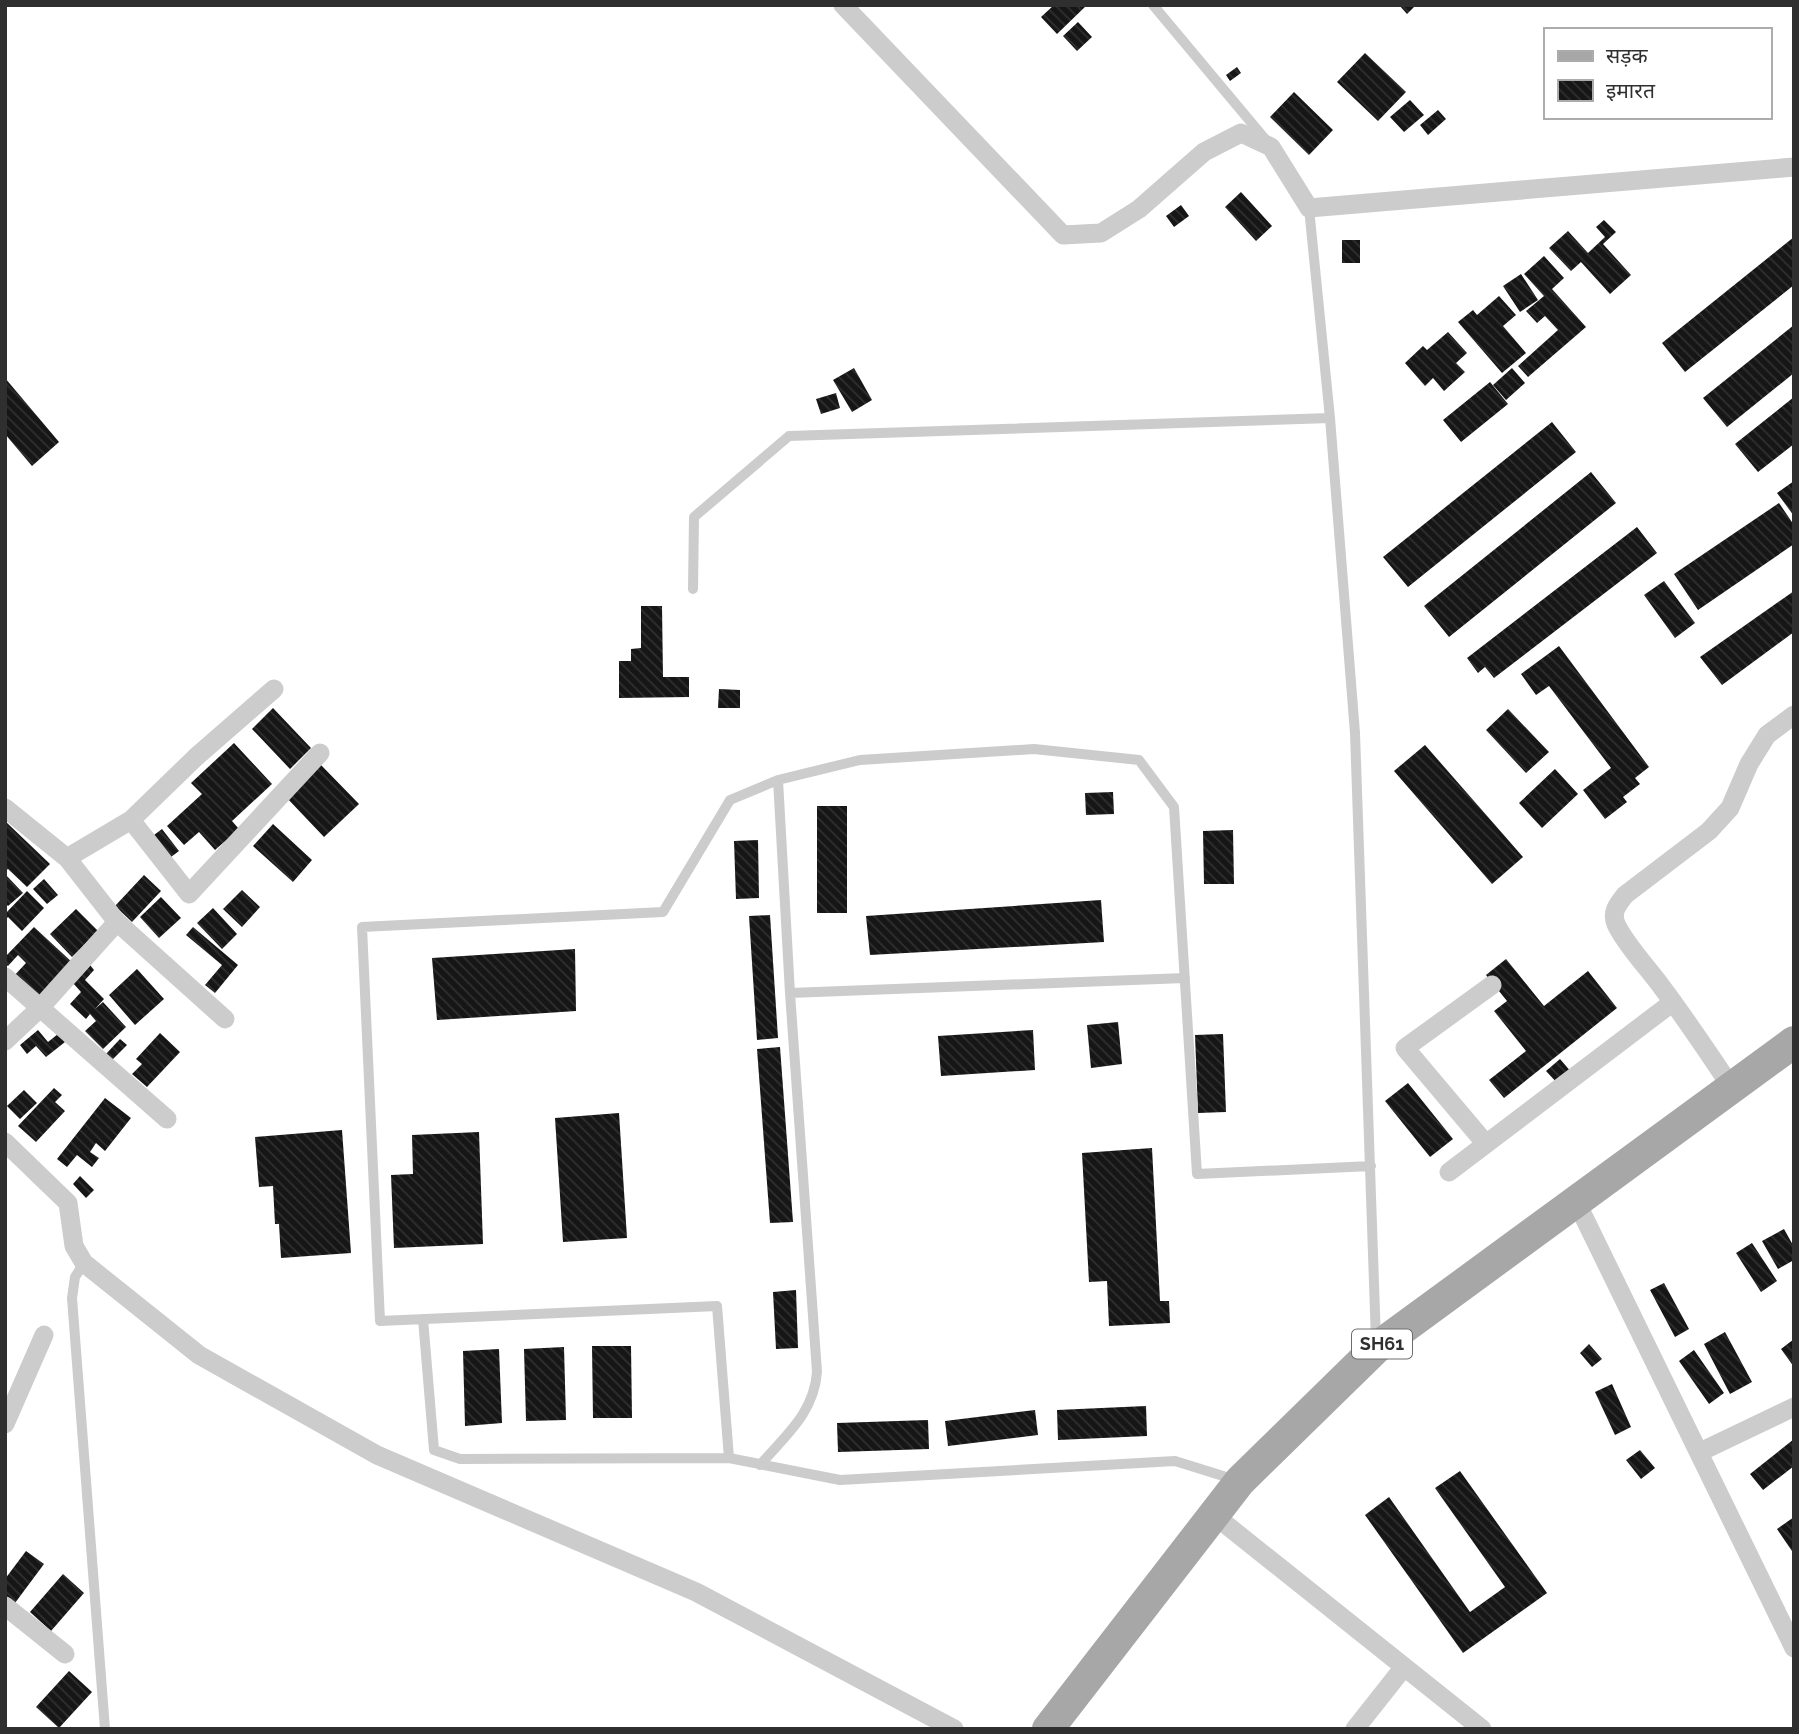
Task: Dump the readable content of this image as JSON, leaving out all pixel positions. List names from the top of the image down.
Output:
{
  "streets": {
    "main road": ["SH61"]
  },
  "legend": ["सड़क", "इमारत"]
}
